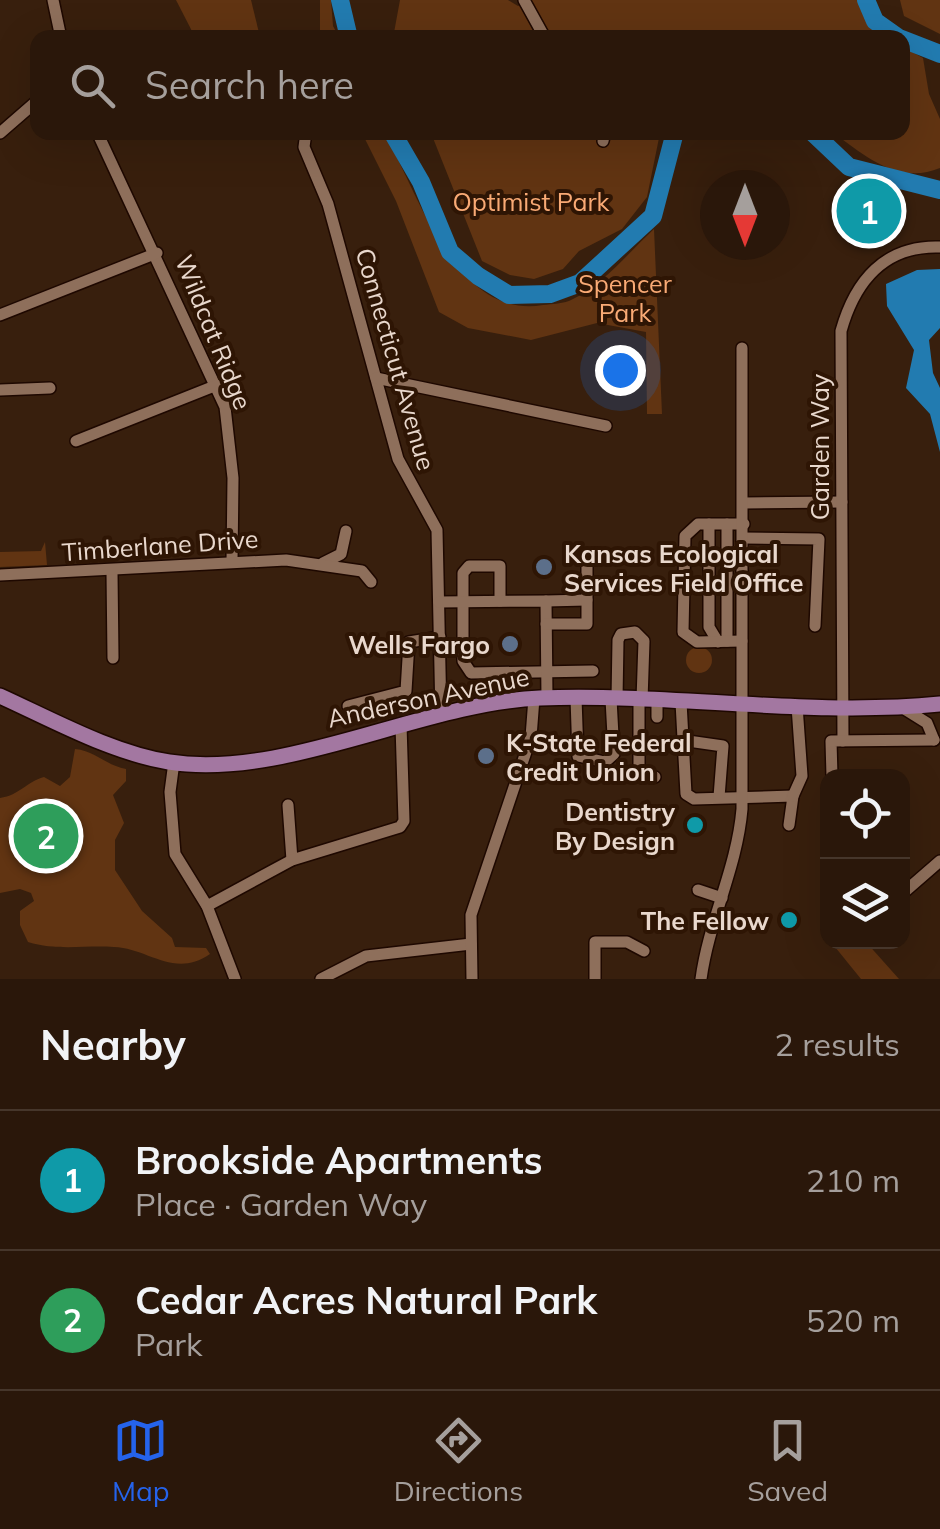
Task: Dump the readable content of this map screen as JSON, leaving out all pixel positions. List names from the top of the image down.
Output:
{
  "streets": {
    "main road": ["Anderson Avenue"],
    "street": [
      "Wildcat Ridge",
      "Connecticut Avenue",
      "Garden Way",
      "Timberlane Drive"
    ]
  },
  "crossings": [
    ["Wildcat Ridge", "Timberlane Drive"],
    ["Connecticut Avenue", "Anderson Avenue"],
    ["Garden Way", "Anderson Avenue"]
  ],
  "parks": ["Optimist Park", "Spencer Park"],
  "places": [
    "Kansas Ecological Services Field Office",
    "Wells Fargo",
    "K-State Federal Credit Union",
    "Dentistry By Design",
    "The Fellow"
  ],
  "north": "bottom",
  "page": {
    "search": "Search here",
    "pins": ["1", "2"],
    "heading": ["Nearby", "2 results"],
    "list": [
      {
        "mark": "1",
        "name": "Brookside Apartments",
        "note": "Place · Garden Way",
        "value": "210 m"
      },
      {
        "mark": "2",
        "name": "Cedar Acres Natural Park",
        "note": "Park",
        "value": "520 m"
      }
    ],
    "nav": ["Map", "Directions", "Saved"]
  }
}
